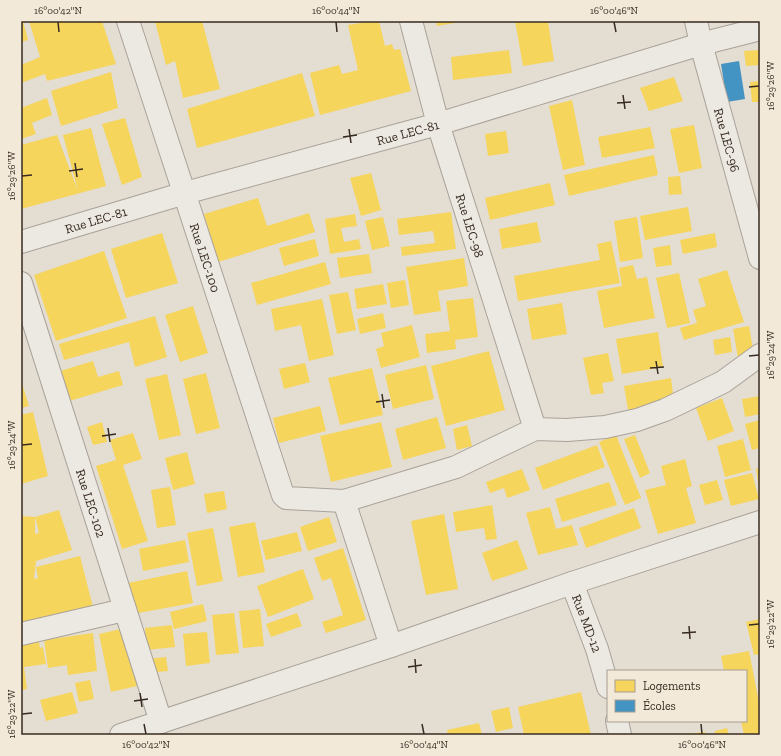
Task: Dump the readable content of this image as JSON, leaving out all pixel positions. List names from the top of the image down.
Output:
{
  "streets": {
    "street": [
      "Rue LEC-81",
      "Rue LEC-96",
      "Rue LEC-98",
      "Rue LEC-100",
      "Rue LEC-102",
      "Rue MD-12"
    ]
  },
  "crossings": [
    ["Rue LEC-81", "Rue LEC-96"],
    ["Rue LEC-81", "Rue LEC-98"],
    ["Rue LEC-81", "Rue LEC-100"]
  ],
  "legend": ["Logements", "Écoles"],
  "coordinates": [
    "16°00'42\"N",
    "16°00'44\"N",
    "16°00'46\"N",
    "16°29'26\"W",
    "16°29'24\"W",
    "16°29'22\"W"
  ]
}
